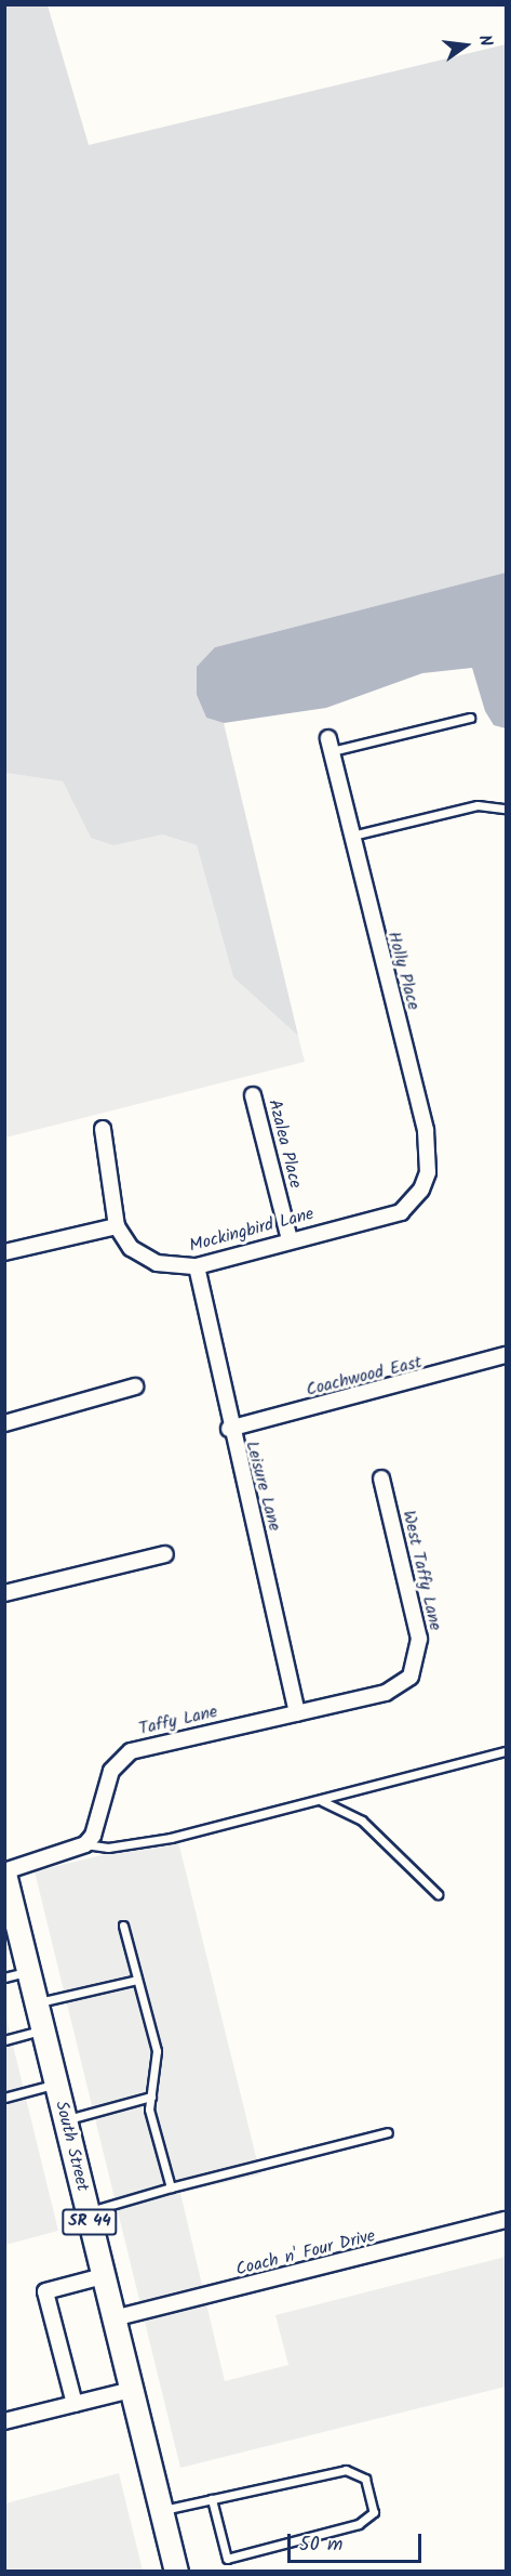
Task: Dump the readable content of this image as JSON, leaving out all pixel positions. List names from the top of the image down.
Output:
{
  "streets": {
    "main road": ["South Street", "SR 44"],
    "street": [
      "Holly Place",
      "Azalea Place",
      "Mockingbird Lane",
      "Coachwood East",
      "Leisure Lane",
      "West Taffy Lane",
      "Taffy Lane",
      "Coach n' Four Drive"
    ]
  },
  "crossings": [
    ["Holly Place", "Mockingbird Lane"],
    ["Azalea Place", "Mockingbird Lane"],
    ["Mockingbird Lane", "Leisure Lane"],
    ["Coachwood East", "Leisure Lane"],
    ["Leisure Lane", "Taffy Lane"],
    ["West Taffy Lane", "Taffy Lane"],
    ["South Street", "Coach n' Four Drive"]
  ],
  "scale_bar": "50 m",
  "north": "right"
}
